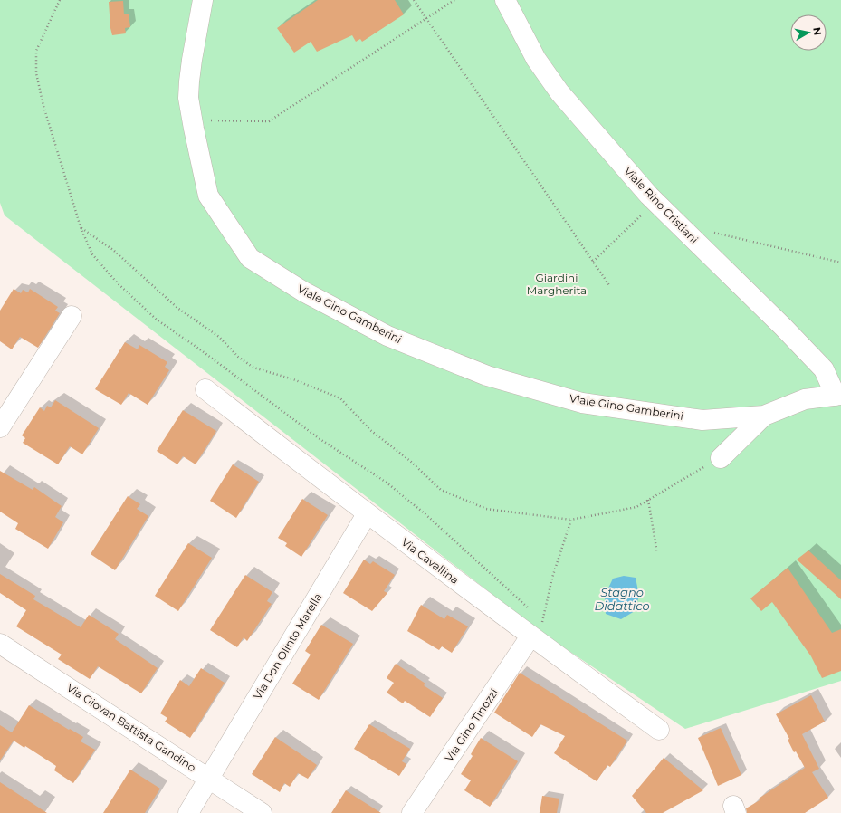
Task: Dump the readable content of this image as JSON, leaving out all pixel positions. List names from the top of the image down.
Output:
{
  "streets": {
    "street": [
      "Viale Rino Cristiani",
      "Viale Gino Gamberini",
      "Via Cavallina",
      "Via Don Olinto Marella",
      "Via Gino Tinozzi",
      "Via Giovan Battista Gandino"
    ]
  },
  "crossings": [
    ["Via Cavallina", "Via Don Olinto Marella"],
    ["Via Cavallina", "Via Gino Tinozzi"],
    ["Via Don Olinto Marella", "Via Giovan Battista Gandino"]
  ],
  "water": ["Stagno Didattico"],
  "parks": ["Giardini Margherita"],
  "north": "right"
}
